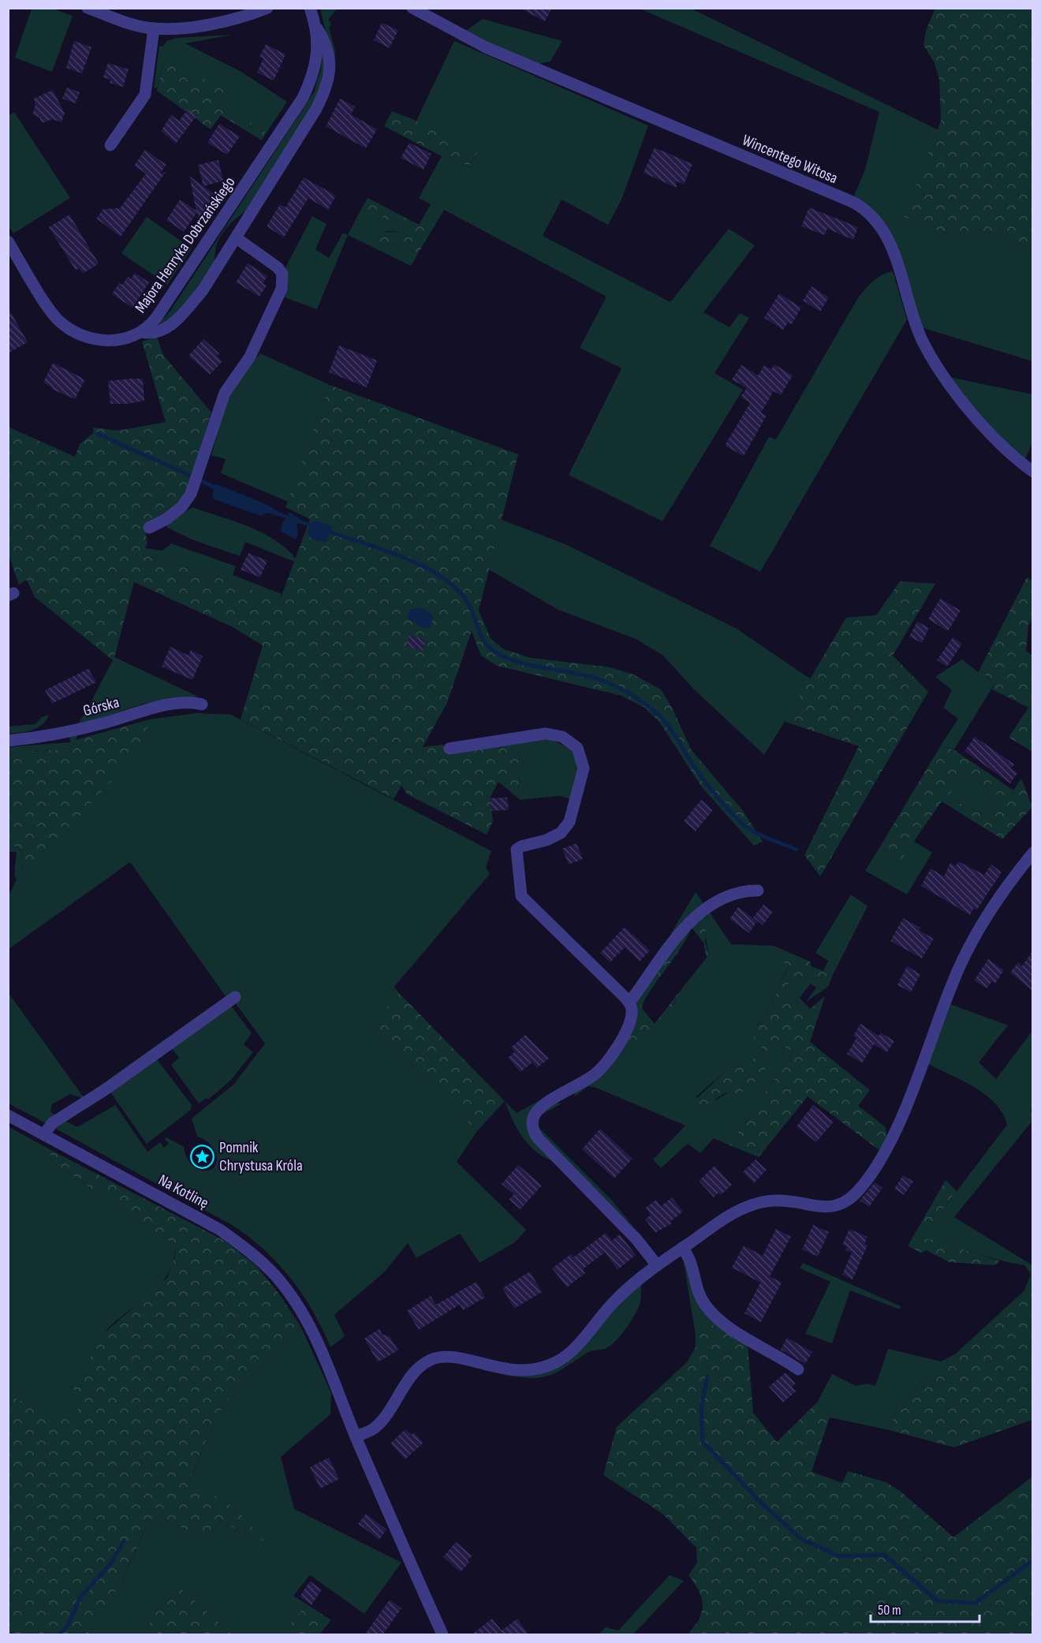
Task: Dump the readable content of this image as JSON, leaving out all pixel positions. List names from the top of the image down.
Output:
{
  "streets": {
    "street": [
      "Wincentego Witosa",
      "Majora Henryka Dobrzańskiego",
      "Górska",
      "Na Kotlinę"
    ]
  },
  "places": {
    "place": ["Pomnik Chrystusa Króla"]
  },
  "scale_bar": "50 m"
}
